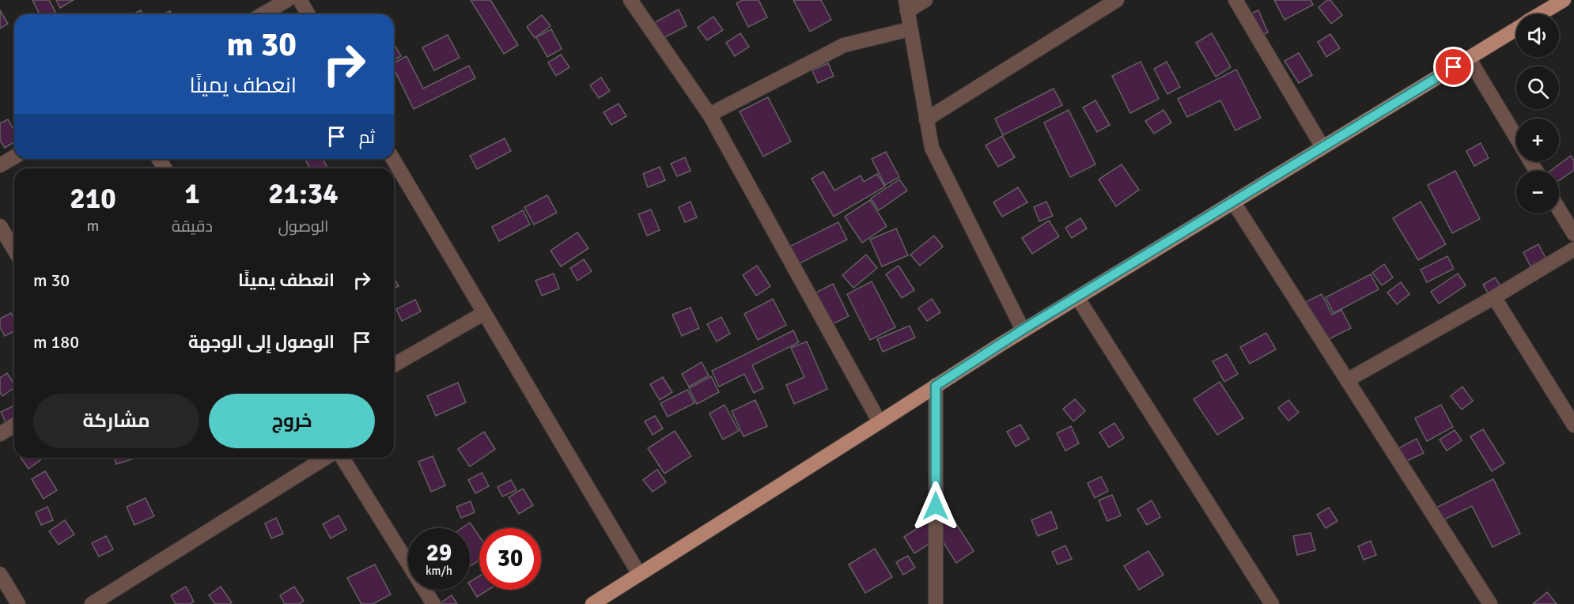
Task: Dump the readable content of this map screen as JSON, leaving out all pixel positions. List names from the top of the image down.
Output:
{
  "page": {
    "map_buttons": ["+", "−"],
    "turn": ["30 m", "انعطف يمينًا"],
    "then": "ثم",
    "eta": [
      "21:34",
      "الوصول",
      "1",
      "دقيقة",
      "210",
      "m"
    ],
    "list": [
      {
        "name": "انعطف يمينًا",
        "value": "30 m"
      },
      {
        "name": "الوصول إلى الوجهة",
        "value": "180 m"
      }
    ],
    "buttons": ["خروج", "مشاركة"],
    "speed": "29 km/h",
    "limit": "30"
  }
}
